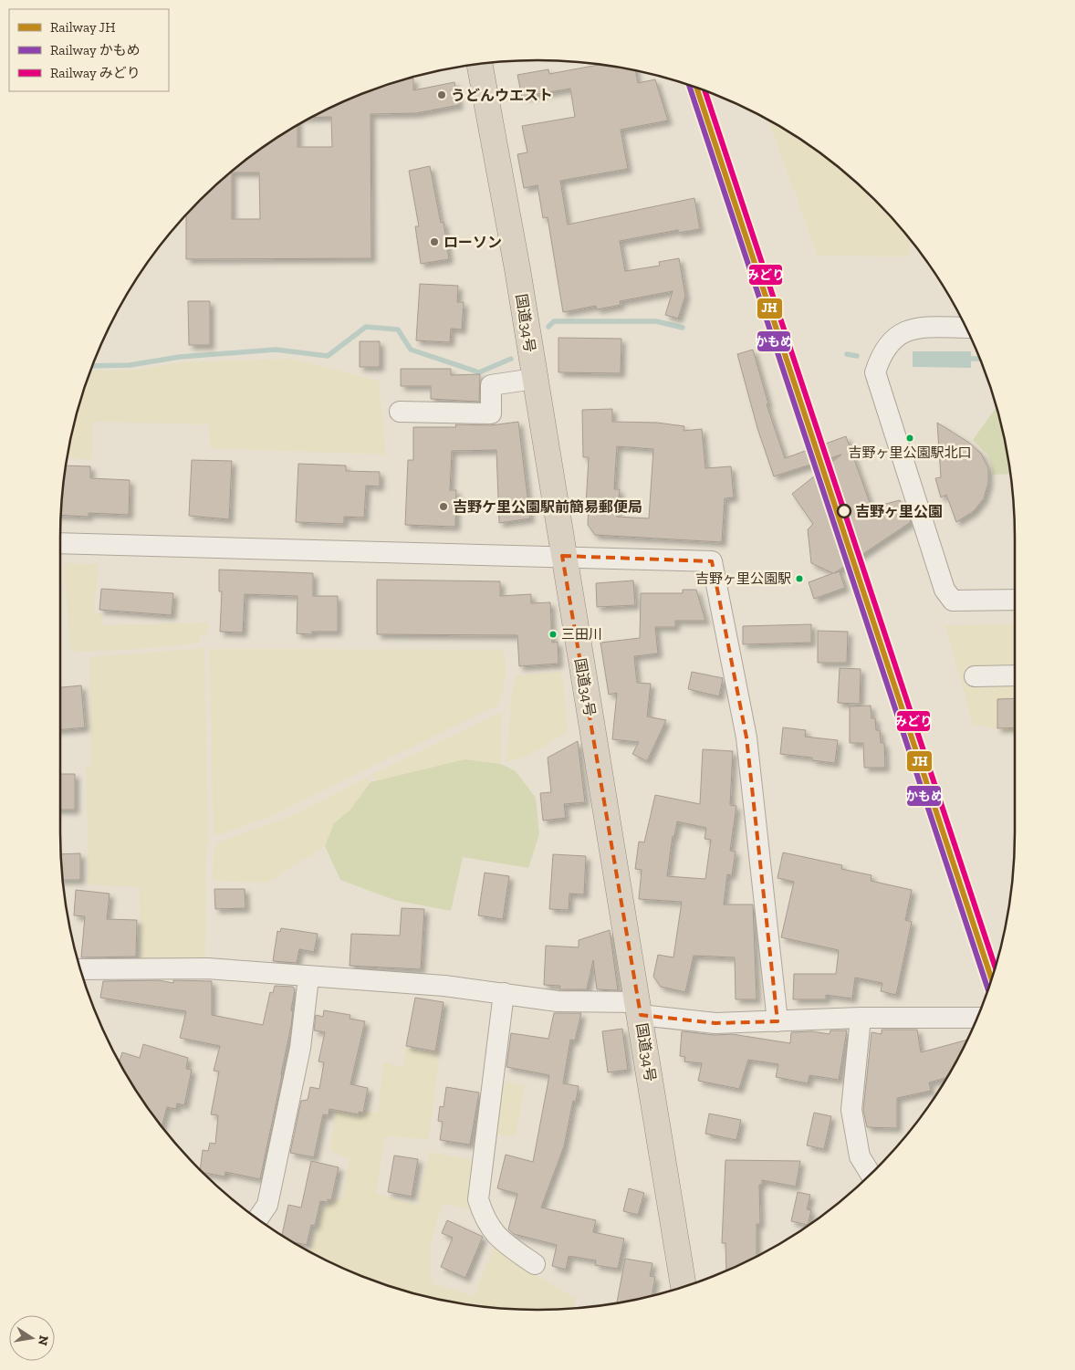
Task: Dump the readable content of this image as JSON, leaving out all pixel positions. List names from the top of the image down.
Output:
{
  "streets": {
    "highway": ["国道34号"]
  },
  "places": [
    "うどんウエスト",
    "ローソン",
    "吉野ヶ里公園駅北口",
    "吉野ケ里公園駅前簡易郵便局",
    "吉野ヶ里公園",
    "吉野ヶ里公園駅",
    "三田川"
  ],
  "lines": ["rail line かもめ", "rail line JH", "rail line みどり"],
  "legend": ["Railway JH", "Railway かもめ", "Railway みどり"],
  "north": "right"
}
